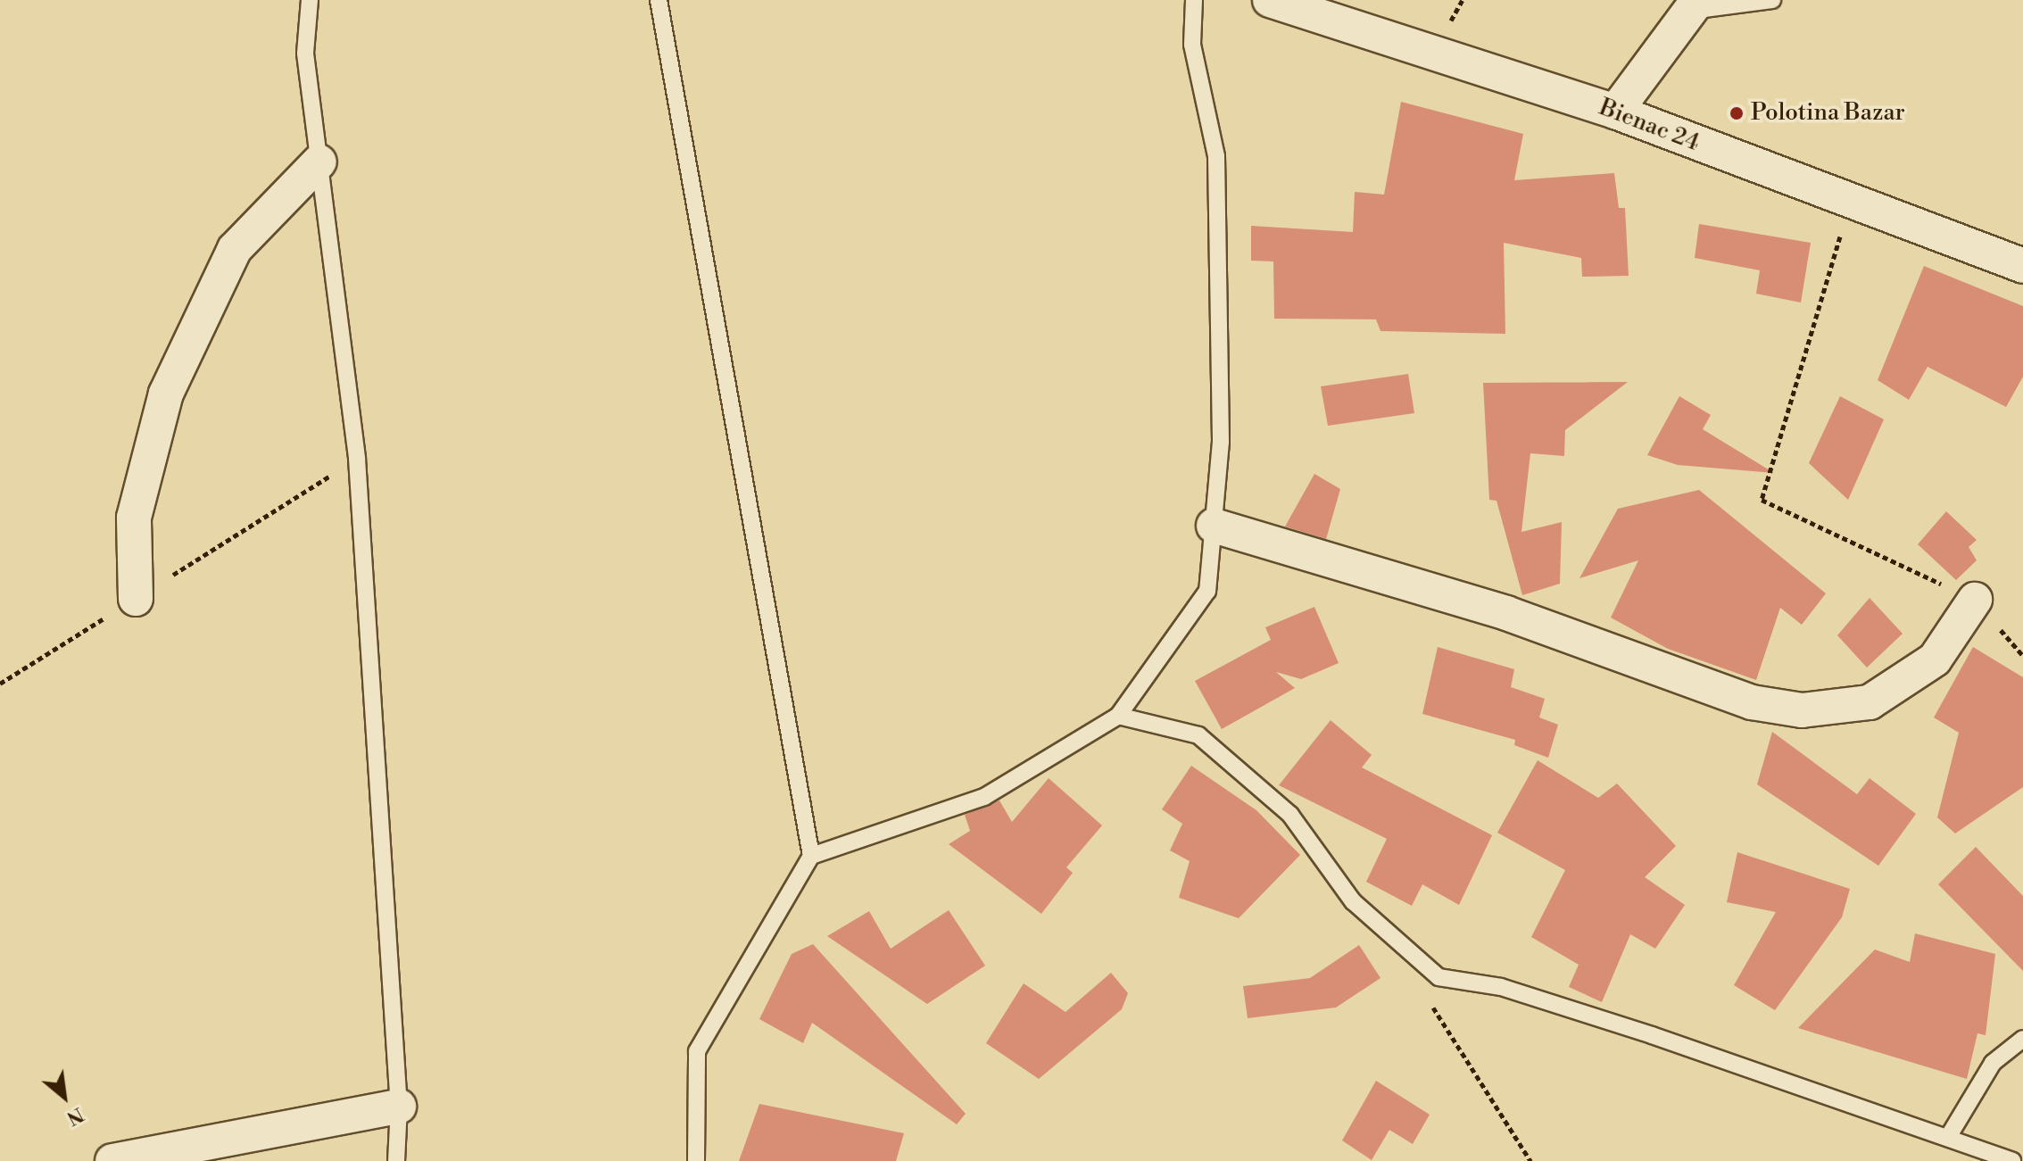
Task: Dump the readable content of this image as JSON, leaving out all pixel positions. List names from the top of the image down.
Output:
{
  "streets": {
    "street": ["Bienac 24"]
  },
  "places": ["Polotina Bazar"],
  "north": "bottom right"
}
